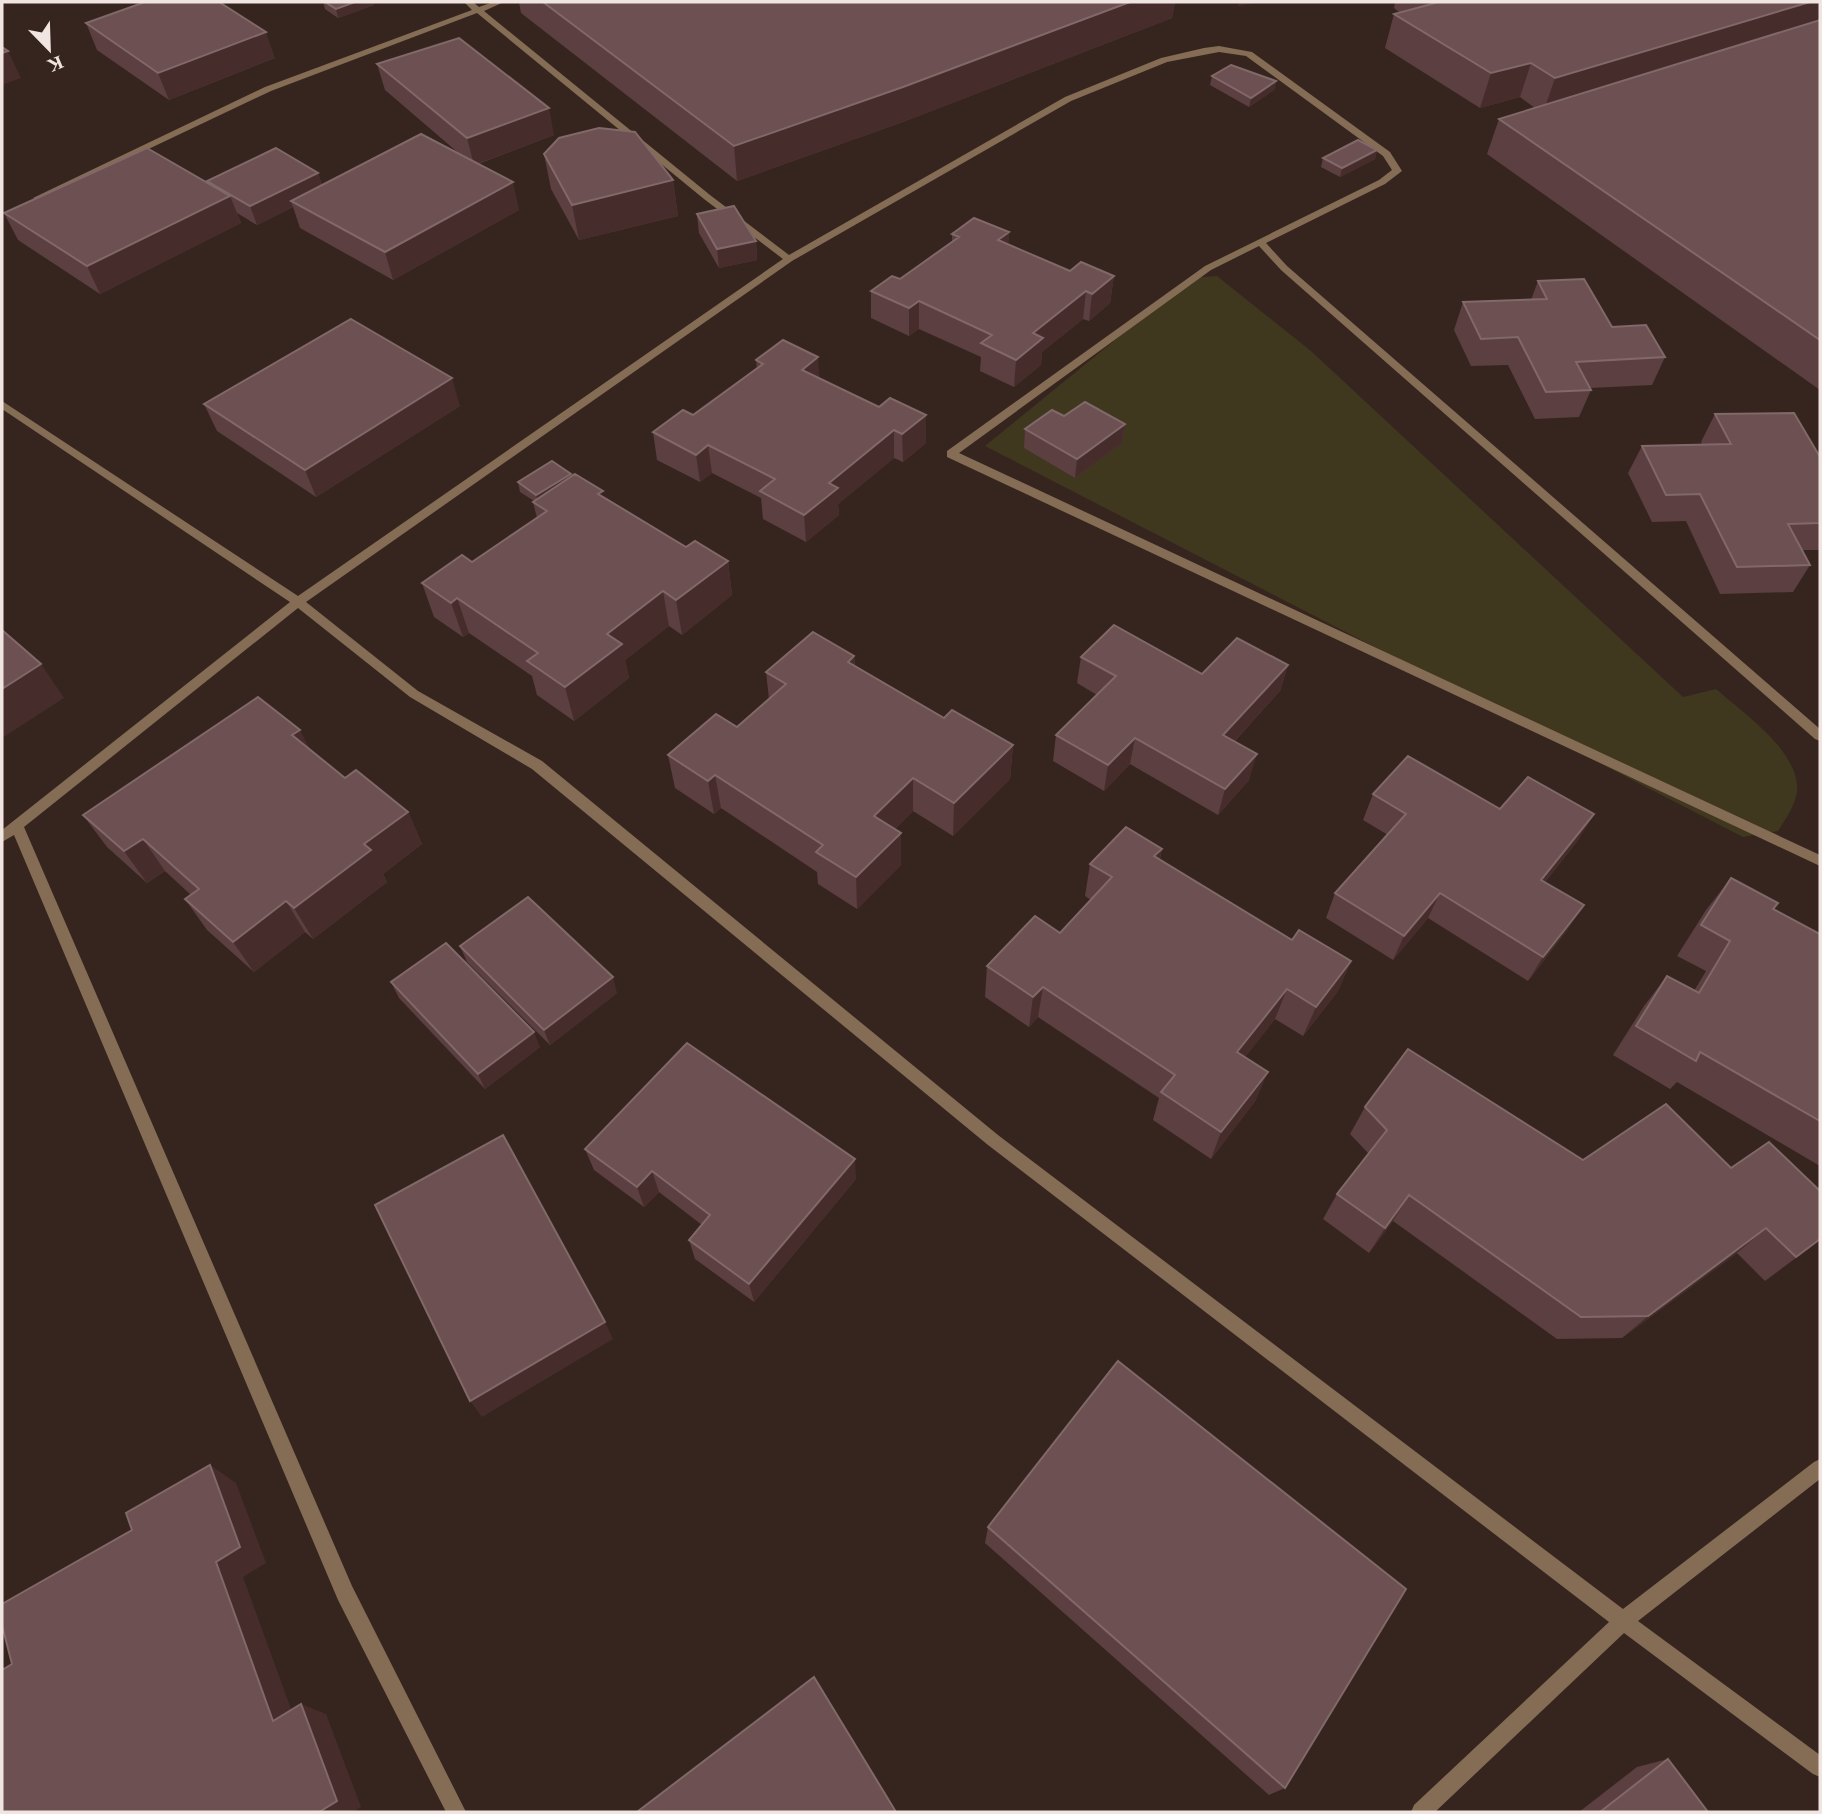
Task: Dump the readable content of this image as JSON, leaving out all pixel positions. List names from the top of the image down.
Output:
{
  "north": "bottom right"
}
